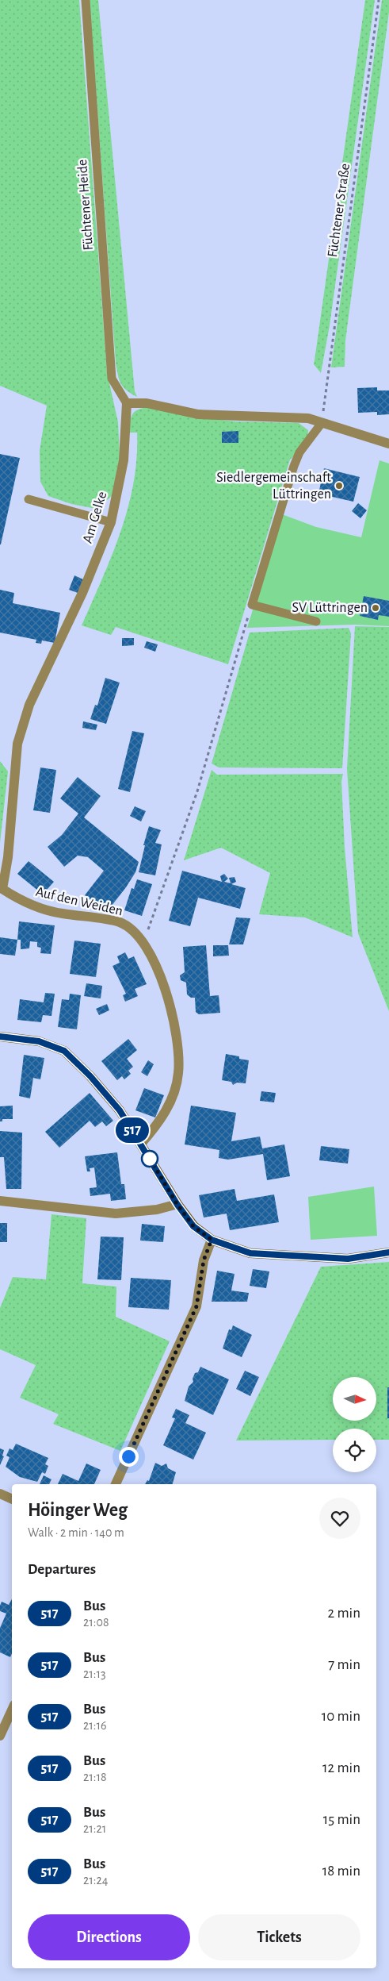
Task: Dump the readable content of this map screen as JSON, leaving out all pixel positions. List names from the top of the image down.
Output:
{
  "streets": {
    "street": ["Am Gelke", "Auf den Weiden"],
    "lane": ["Füchtener Heide"],
    "path": ["Füchtener Straße"]
  },
  "crossings": [
    ["Füchtener Heide", "Am Gelke"],
    ["Am Gelke", "Auf den Weiden"]
  ],
  "places": ["Siedlergemeinschaft Lüttringen", "SV Lüttringen"],
  "lines": ["bus line 517"],
  "north": "right",
  "page": {
    "on_map": "517",
    "heading": [
      ["Höinger Weg", "Walk · 2 min · 140 m"],
      "Departures"
    ],
    "list": [
      {
        "mark": "517",
        "name": "Bus",
        "note": "21:08",
        "value": "2 min"
      },
      {
        "mark": "517",
        "name": "Bus",
        "note": "21:13",
        "value": "7 min"
      },
      {
        "mark": "517",
        "name": "Bus",
        "note": "21:16",
        "value": "10 min"
      },
      {
        "mark": "517",
        "name": "Bus",
        "note": "21:18",
        "value": "12 min"
      },
      {
        "mark": "517",
        "name": "Bus",
        "note": "21:21",
        "value": "15 min"
      },
      {
        "mark": "517",
        "name": "Bus",
        "note": "21:24",
        "value": "18 min"
      }
    ],
    "buttons": ["Directions", "Tickets"]
  }
}
